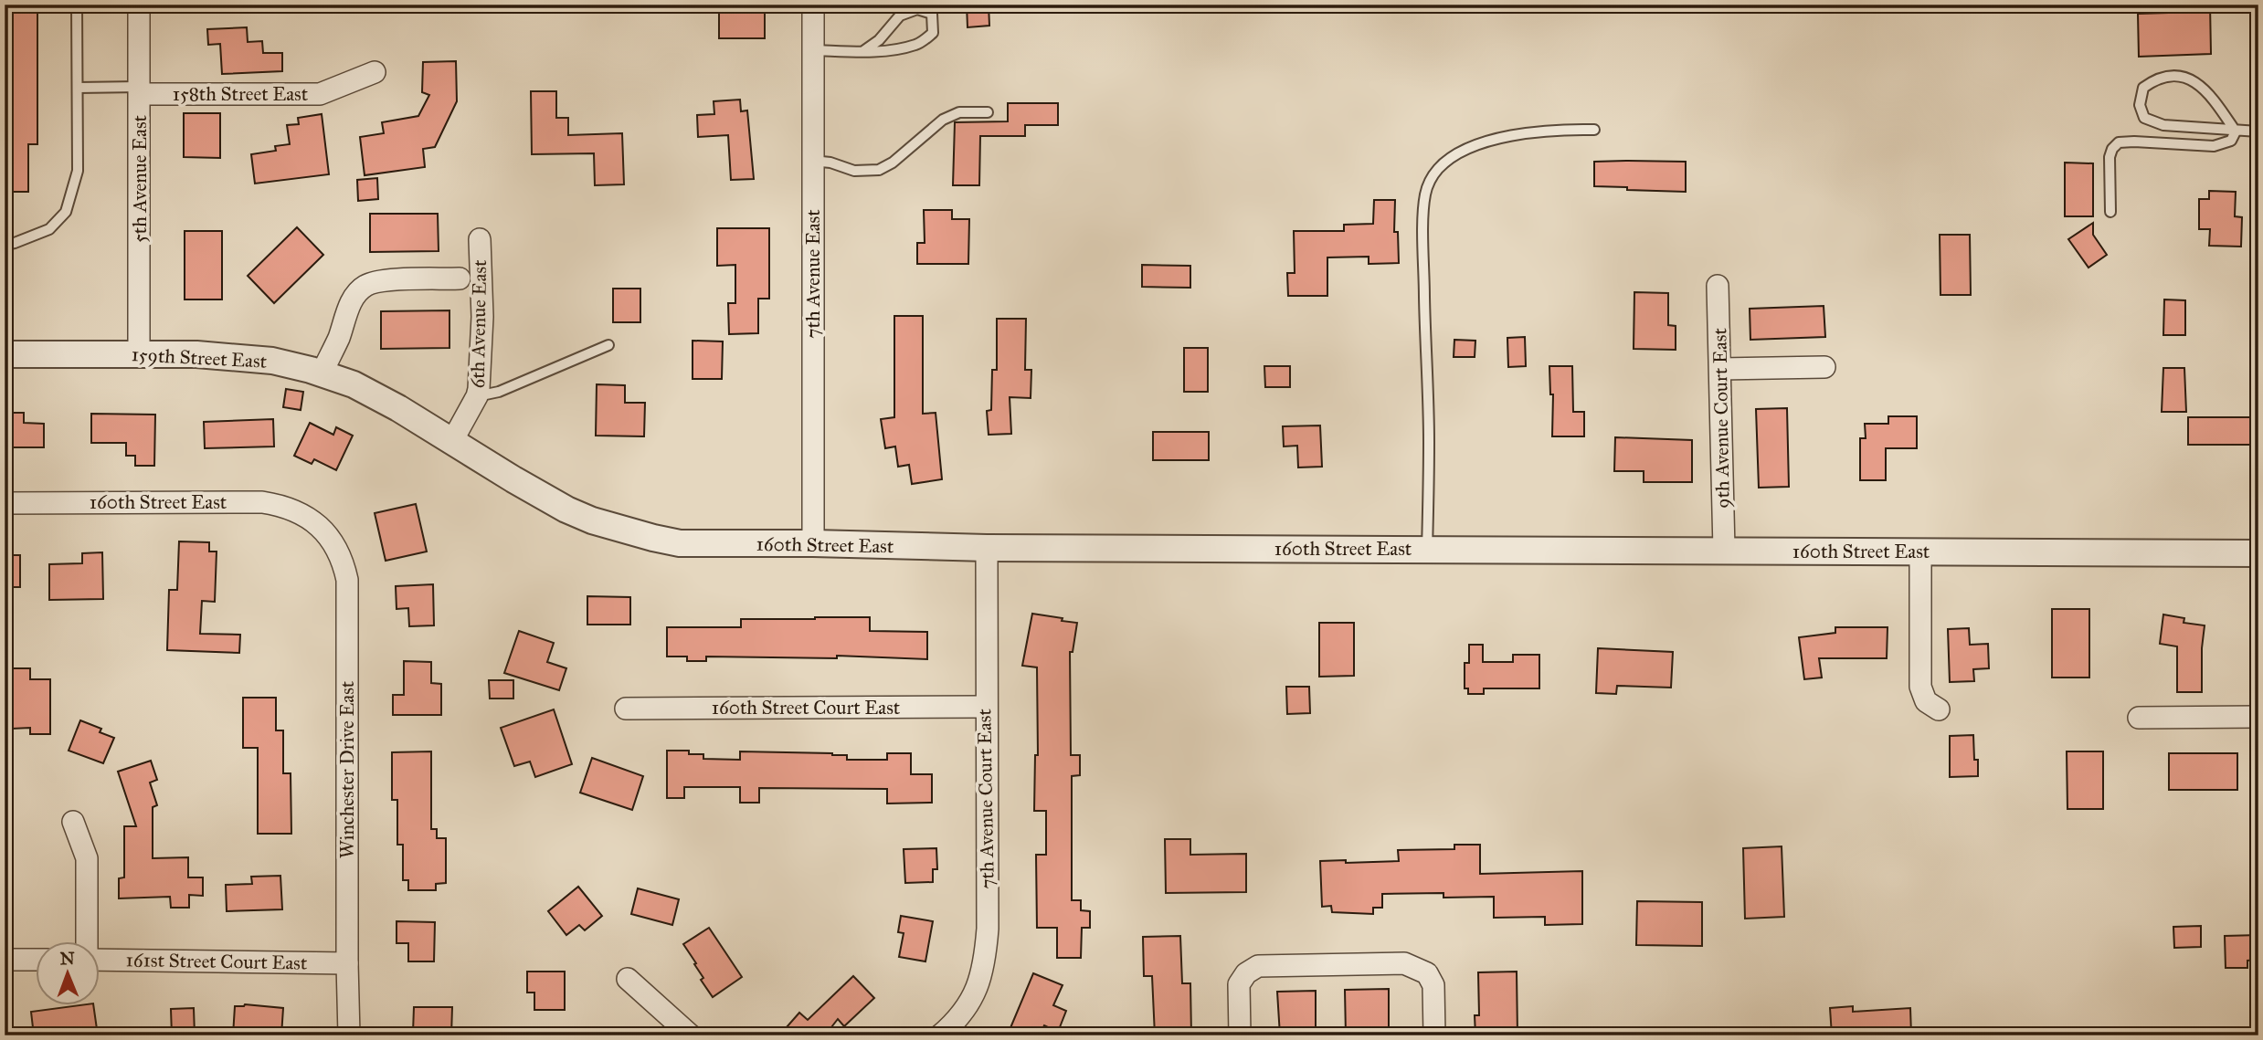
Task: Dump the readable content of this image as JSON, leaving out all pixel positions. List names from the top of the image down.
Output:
{
  "streets": {
    "street": [
      "158th Street East",
      "5th Avenue East",
      "7th Avenue East",
      "6th Avenue East",
      "159th Street East",
      "9th Avenue Court East",
      "160th Street East",
      "160th Street Court East",
      "Winchester Drive East",
      "7th Avenue Court East",
      "161st Street Court East"
    ]
  },
  "crossings": [
    ["158th Street East", "5th Avenue East"],
    ["5th Avenue East", "159th Street East"],
    ["7th Avenue East", "160th Street East"],
    ["6th Avenue East", "159th Street East"],
    ["6th Avenue East", "160th Street East"],
    ["159th Street East", "160th Street East"],
    ["9th Avenue Court East", "160th Street East"],
    ["160th Street East", "Winchester Drive East"],
    ["160th Street East", "7th Avenue Court East"],
    ["160th Street Court East", "7th Avenue Court East"],
    ["Winchester Drive East", "161st Street Court East"]
  ],
  "north": "top"
}
